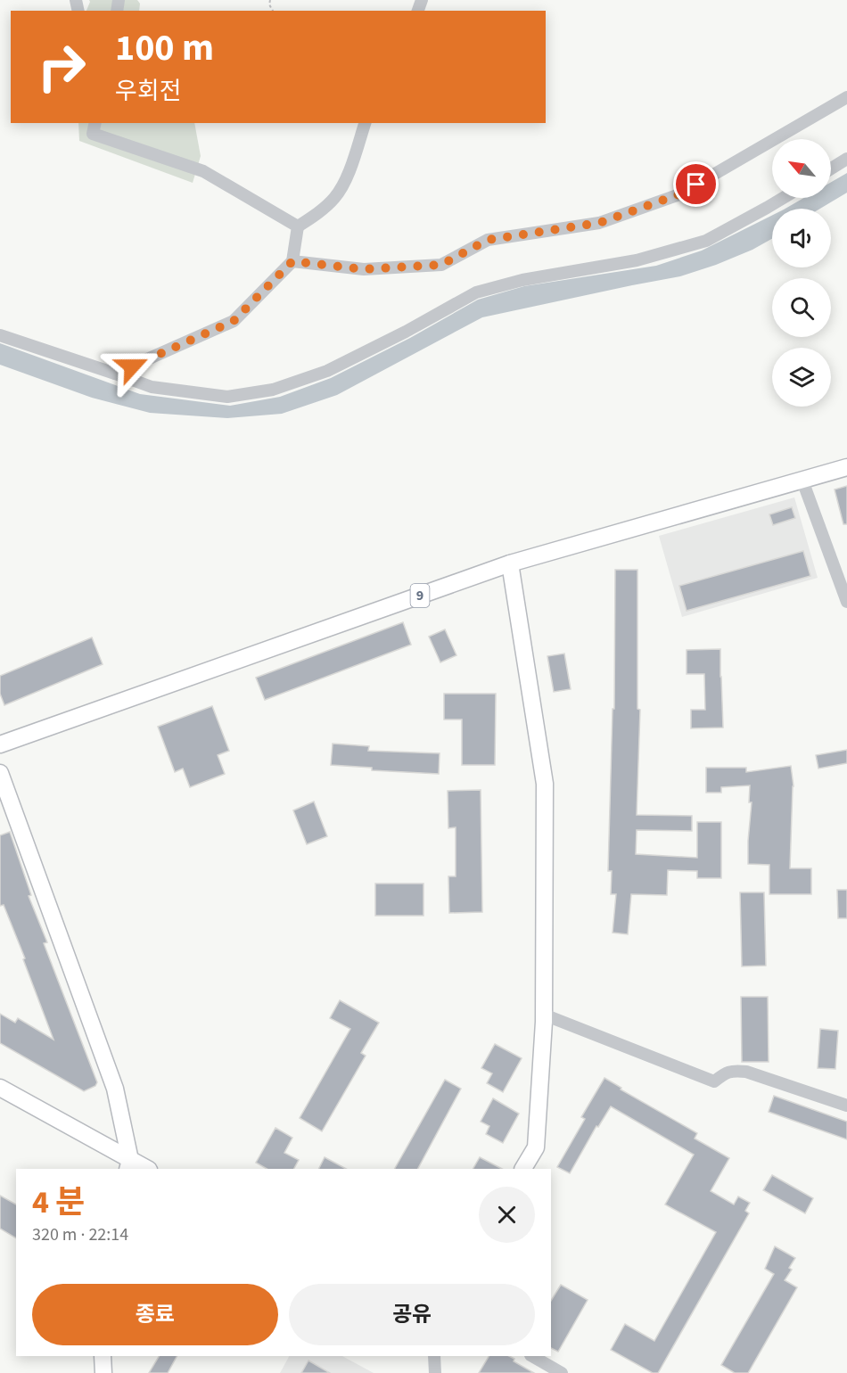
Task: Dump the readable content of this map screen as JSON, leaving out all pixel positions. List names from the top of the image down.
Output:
{
  "streets": {
    "main road": ["9"]
  },
  "north": "top left",
  "page": {
    "turn": ["100 m", "우회전"],
    "heading": ["4 분", "320 m · 22:14"],
    "buttons": ["종료", "공유"]
  }
}
